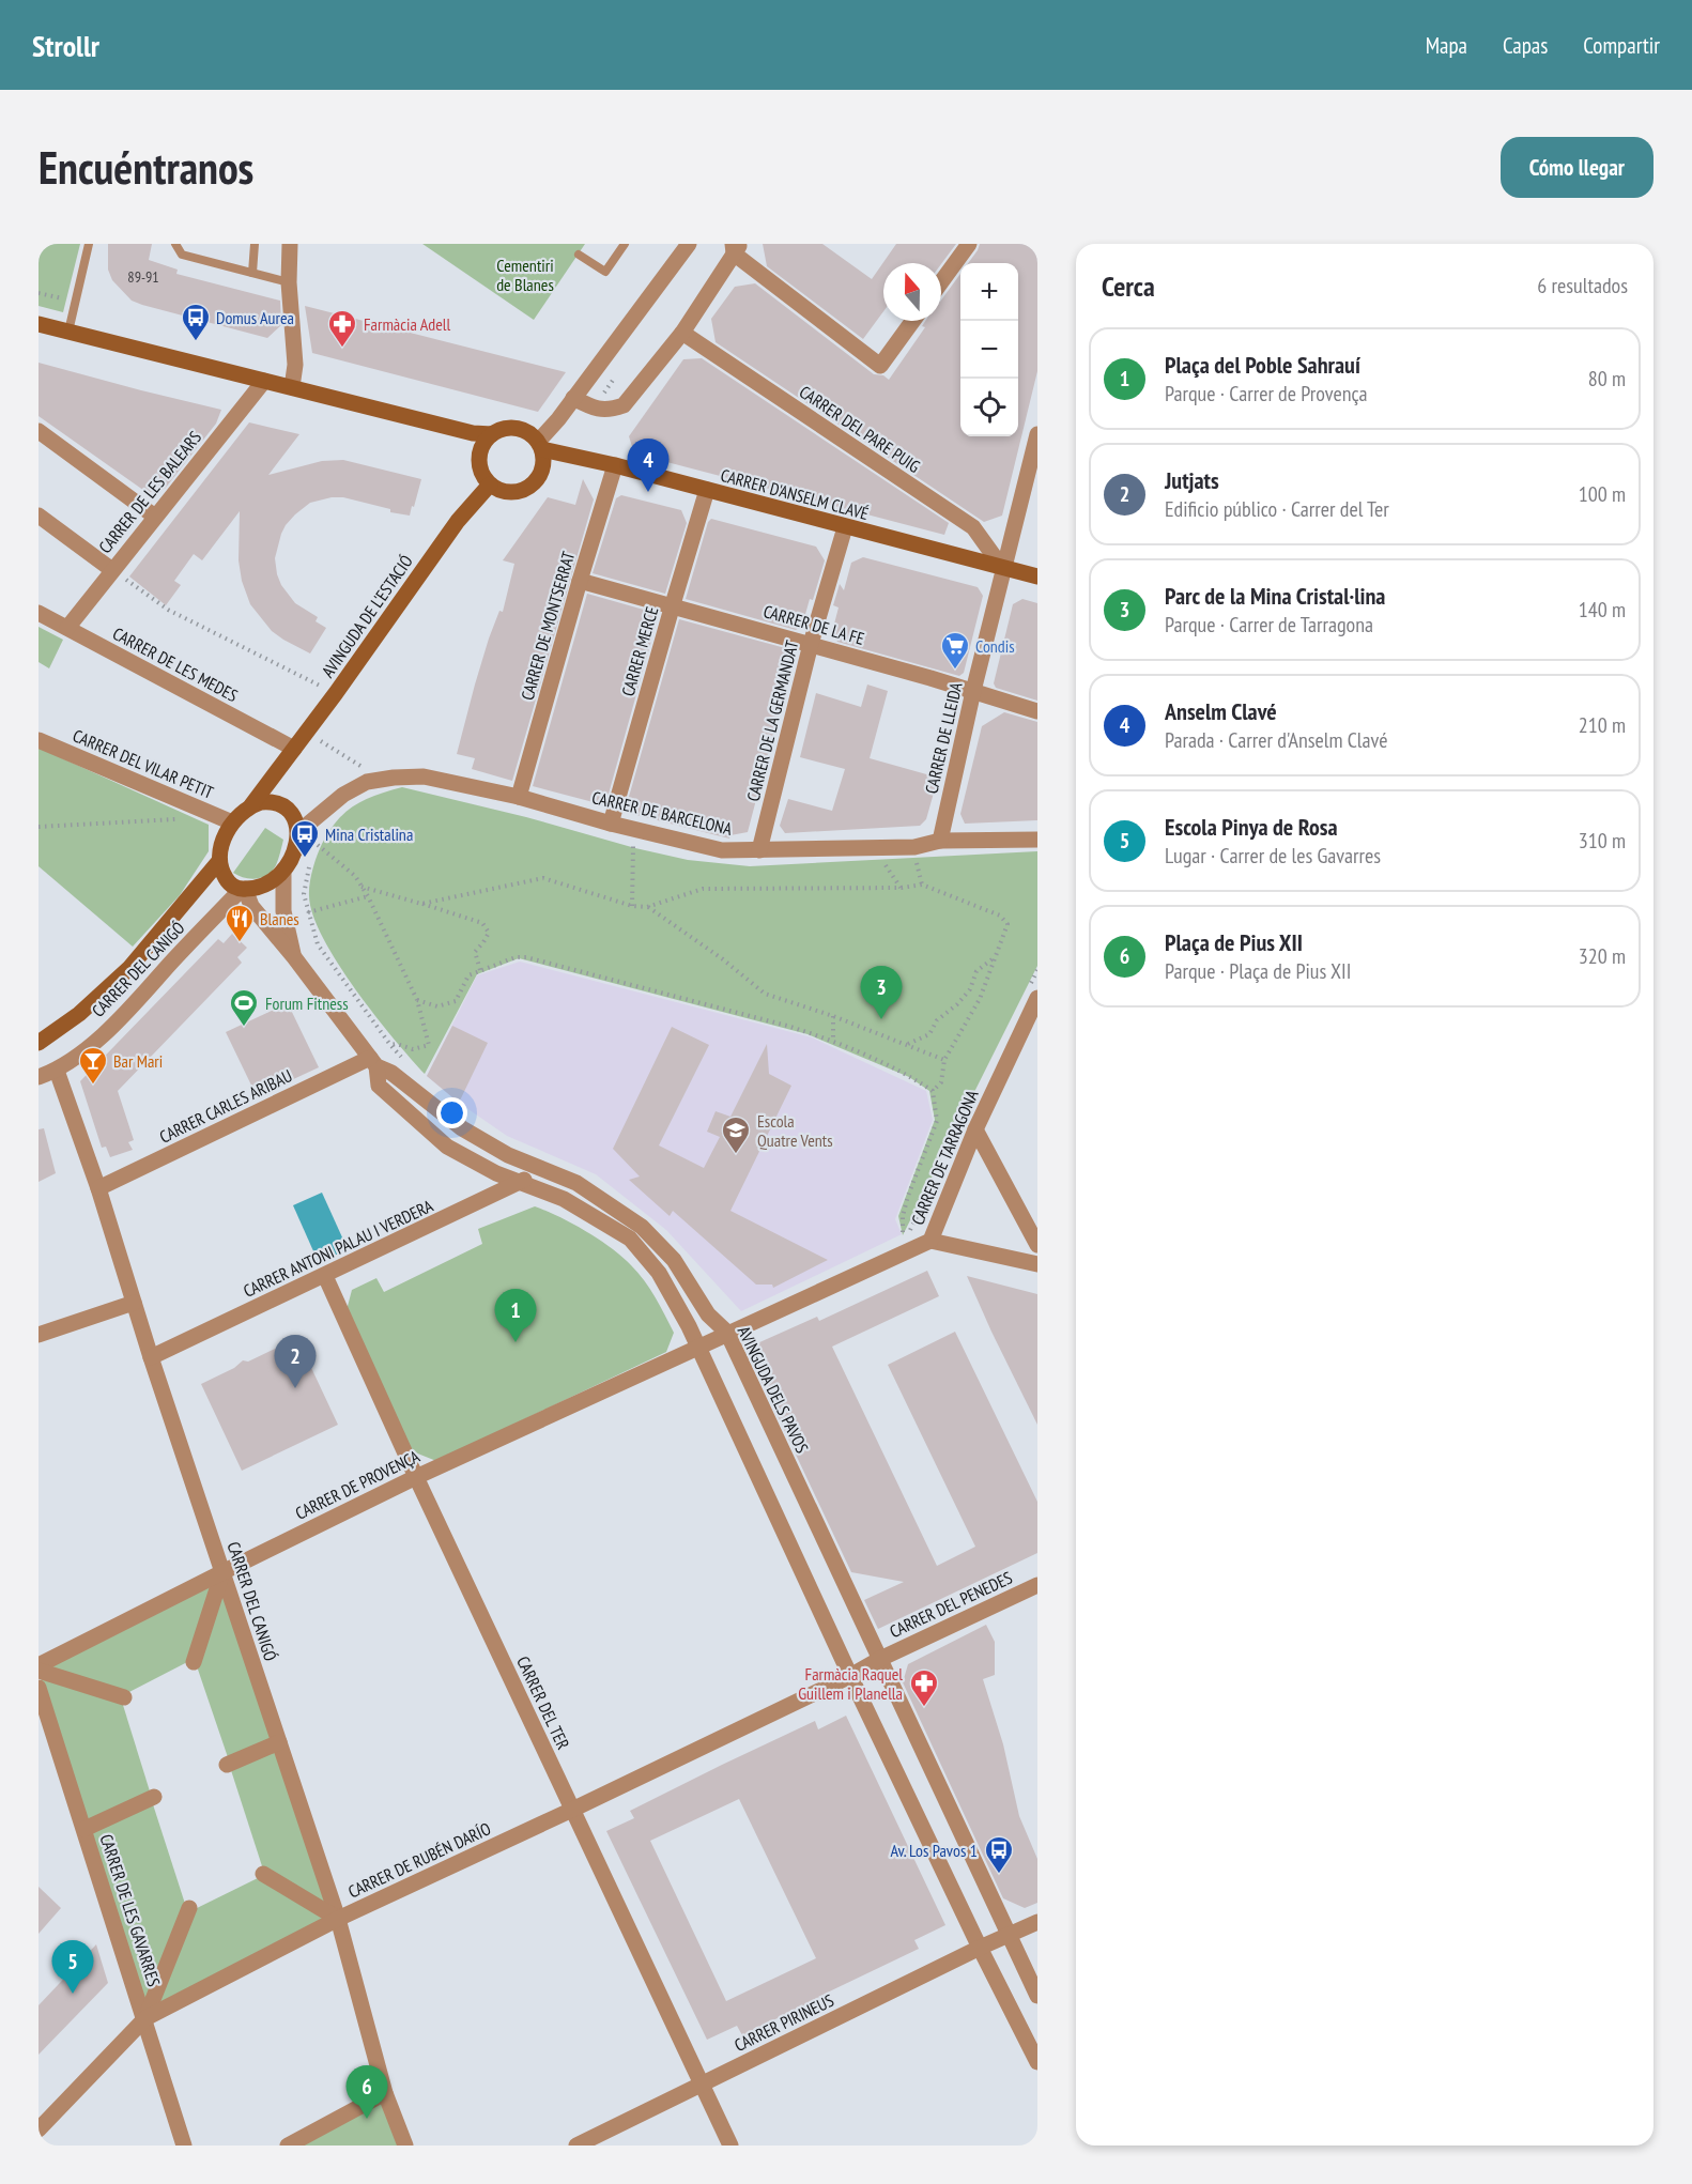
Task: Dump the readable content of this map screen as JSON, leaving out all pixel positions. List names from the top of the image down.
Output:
{
  "streets": {
    "street": [
      "CARRER DEL PARE PUIG",
      "CARRER DE LES BALEARS",
      "CARRER D'ANSELM CLAVÉ",
      "AVINGUDA DE L'ESTACIÓ",
      "CARRER DE LA FE",
      "CARRER DE MONTSERRAT",
      "CARRER MERCE",
      "CARRER DE LES MEDES",
      "CARRER DE LA GERMANDAT",
      "CARRER DE LLEIDA",
      "CARRER DEL VILAR PETIT",
      "CARRER DE BARCELONA",
      "CARRER DEL CANIGÓ",
      "CARRER CARLES ARIBAU",
      "CARRER DE TARRAGONA",
      "CARRER ANTONI PALAU I VERDERA",
      "AVINGUDA DELS PAVOS",
      "CARRER DE PROVENÇA",
      "CARRER DEL PENEDES",
      "CARRER DEL TER",
      "CARRER DE RUBÉN DARÍO",
      "CARRER DE LES GAVARRES",
      "CARRER PIRINEUS"
    ]
  },
  "crossings": [
    ["CARRER DEL PARE PUIG", "CARRER D'ANSELM CLAVÉ"],
    ["CARRER DEL PARE PUIG", "CARRER DE LLEIDA"],
    ["CARRER DE LES BALEARS", "CARRER D'ANSELM CLAVÉ"],
    ["CARRER DE LES BALEARS", "CARRER DE LES MEDES"],
    ["CARRER D'ANSELM CLAVÉ", "AVINGUDA DE L'ESTACIÓ"],
    ["CARRER D'ANSELM CLAVÉ", "CARRER DE MONTSERRAT"],
    ["CARRER D'ANSELM CLAVÉ", "CARRER MERCE"],
    ["CARRER D'ANSELM CLAVÉ", "CARRER DE LA GERMANDAT"],
    ["CARRER D'ANSELM CLAVÉ", "CARRER DE LLEIDA"],
    ["AVINGUDA DE L'ESTACIÓ", "CARRER DE LES MEDES"],
    ["AVINGUDA DE L'ESTACIÓ", "CARRER DEL VILAR PETIT"],
    ["AVINGUDA DE L'ESTACIÓ", "CARRER DE BARCELONA"],
    ["AVINGUDA DE L'ESTACIÓ", "CARRER DEL CANIGÓ"],
    ["AVINGUDA DE L'ESTACIÓ", "AVINGUDA DELS PAVOS"],
    ["CARRER DE LA FE", "CARRER DE MONTSERRAT"],
    ["CARRER DE LA FE", "CARRER MERCE"],
    ["CARRER DE LA FE", "CARRER DE LA GERMANDAT"],
    ["CARRER DE LA FE", "CARRER DE LLEIDA"],
    ["CARRER DE MONTSERRAT", "CARRER DE BARCELONA"],
    ["CARRER MERCE", "CARRER DE BARCELONA"],
    ["CARRER DE LA GERMANDAT", "CARRER DE BARCELONA"],
    ["CARRER DE LLEIDA", "CARRER DE BARCELONA"],
    ["CARRER DEL VILAR PETIT", "CARRER DE BARCELONA"],
    ["CARRER DEL VILAR PETIT", "CARRER DEL CANIGÓ"],
    ["CARRER DEL VILAR PETIT", "AVINGUDA DELS PAVOS"],
    ["CARRER DE BARCELONA", "CARRER DEL CANIGÓ"],
    ["CARRER DE BARCELONA", "AVINGUDA DELS PAVOS"],
    ["CARRER DEL CANIGÓ", "CARRER CARLES ARIBAU"],
    ["CARRER DEL CANIGÓ", "CARRER ANTONI PALAU I VERDERA"],
    ["CARRER DEL CANIGÓ", "AVINGUDA DELS PAVOS"],
    ["CARRER DEL CANIGÓ", "CARRER DE PROVENÇA"],
    ["CARRER DEL CANIGÓ", "CARRER DE RUBÉN DARÍO"],
    ["CARRER CARLES ARIBAU", "AVINGUDA DELS PAVOS"],
    ["CARRER DE TARRAGONA", "AVINGUDA DELS PAVOS"],
    ["CARRER DE TARRAGONA", "CARRER DE PROVENÇA"],
    ["CARRER ANTONI PALAU I VERDERA", "AVINGUDA DELS PAVOS"],
    ["CARRER ANTONI PALAU I VERDERA", "CARRER DEL TER"],
    ["AVINGUDA DELS PAVOS", "CARRER DE PROVENÇA"],
    ["AVINGUDA DELS PAVOS", "CARRER DEL PENEDES"],
    ["AVINGUDA DELS PAVOS", "CARRER DE RUBÉN DARÍO"],
    ["AVINGUDA DELS PAVOS", "CARRER PIRINEUS"],
    ["CARRER DE PROVENÇA", "CARRER DEL TER"],
    ["CARRER DEL TER", "CARRER DE RUBÉN DARÍO"],
    ["CARRER DEL TER", "CARRER PIRINEUS"],
    ["CARRER DE RUBÉN DARÍO", "CARRER DE LES GAVARRES"]
  ],
  "parks": ["Cementiri de Blanes"],
  "places": {
    "bus stop": ["Domus Aurea", "Mina Cristalina", "Av. Los Pavos 1"],
    "pharmacy": ["Farmàcia Adell", "Farmàcia Raquel Guillem i Planella"],
    "supermarket": ["Condis"],
    "restaurant": ["Blanes"],
    "sports": ["Forum Fitness"],
    "bar": ["Bar Mari"],
    "school or university": ["Escola Quatre Vents"]
  },
  "house_numbers": ["89-91"],
  "north": "top",
  "page": {
    "header": "Strollr",
    "nav": ["Mapa", "Capas", "Compartir"],
    "buttons": "Cómo llegar",
    "title": "Encuéntranos",
    "heading": ["Cerca", "6 resultados"],
    "map_buttons": ["+", "−"],
    "list": [
      {
        "mark": "1",
        "name": "Plaça del Poble Sahrauí",
        "note": "Parque · Carrer de Provença",
        "value": "80 m"
      },
      {
        "mark": "2",
        "name": "Jutjats",
        "note": "Edificio público · Carrer del Ter",
        "value": "100 m"
      },
      {
        "mark": "3",
        "name": "Parc de la Mina Cristal·lina",
        "note": "Parque · Carrer de Tarragona",
        "value": "140 m"
      },
      {
        "mark": "4",
        "name": "Anselm Clavé",
        "note": "Parada · Carrer d'Anselm Clavé",
        "value": "210 m"
      },
      {
        "mark": "5",
        "name": "Escola Pinya de Rosa",
        "note": "Lugar · Carrer de les Gavarres",
        "value": "310 m"
      },
      {
        "mark": "6",
        "name": "Plaça de Pius XII",
        "note": "Parque · Plaça de Pius XII",
        "value": "320 m"
      }
    ],
    "pins": [
      "4",
      "3",
      "1",
      "2",
      "5",
      "6"
    ]
  }
}
